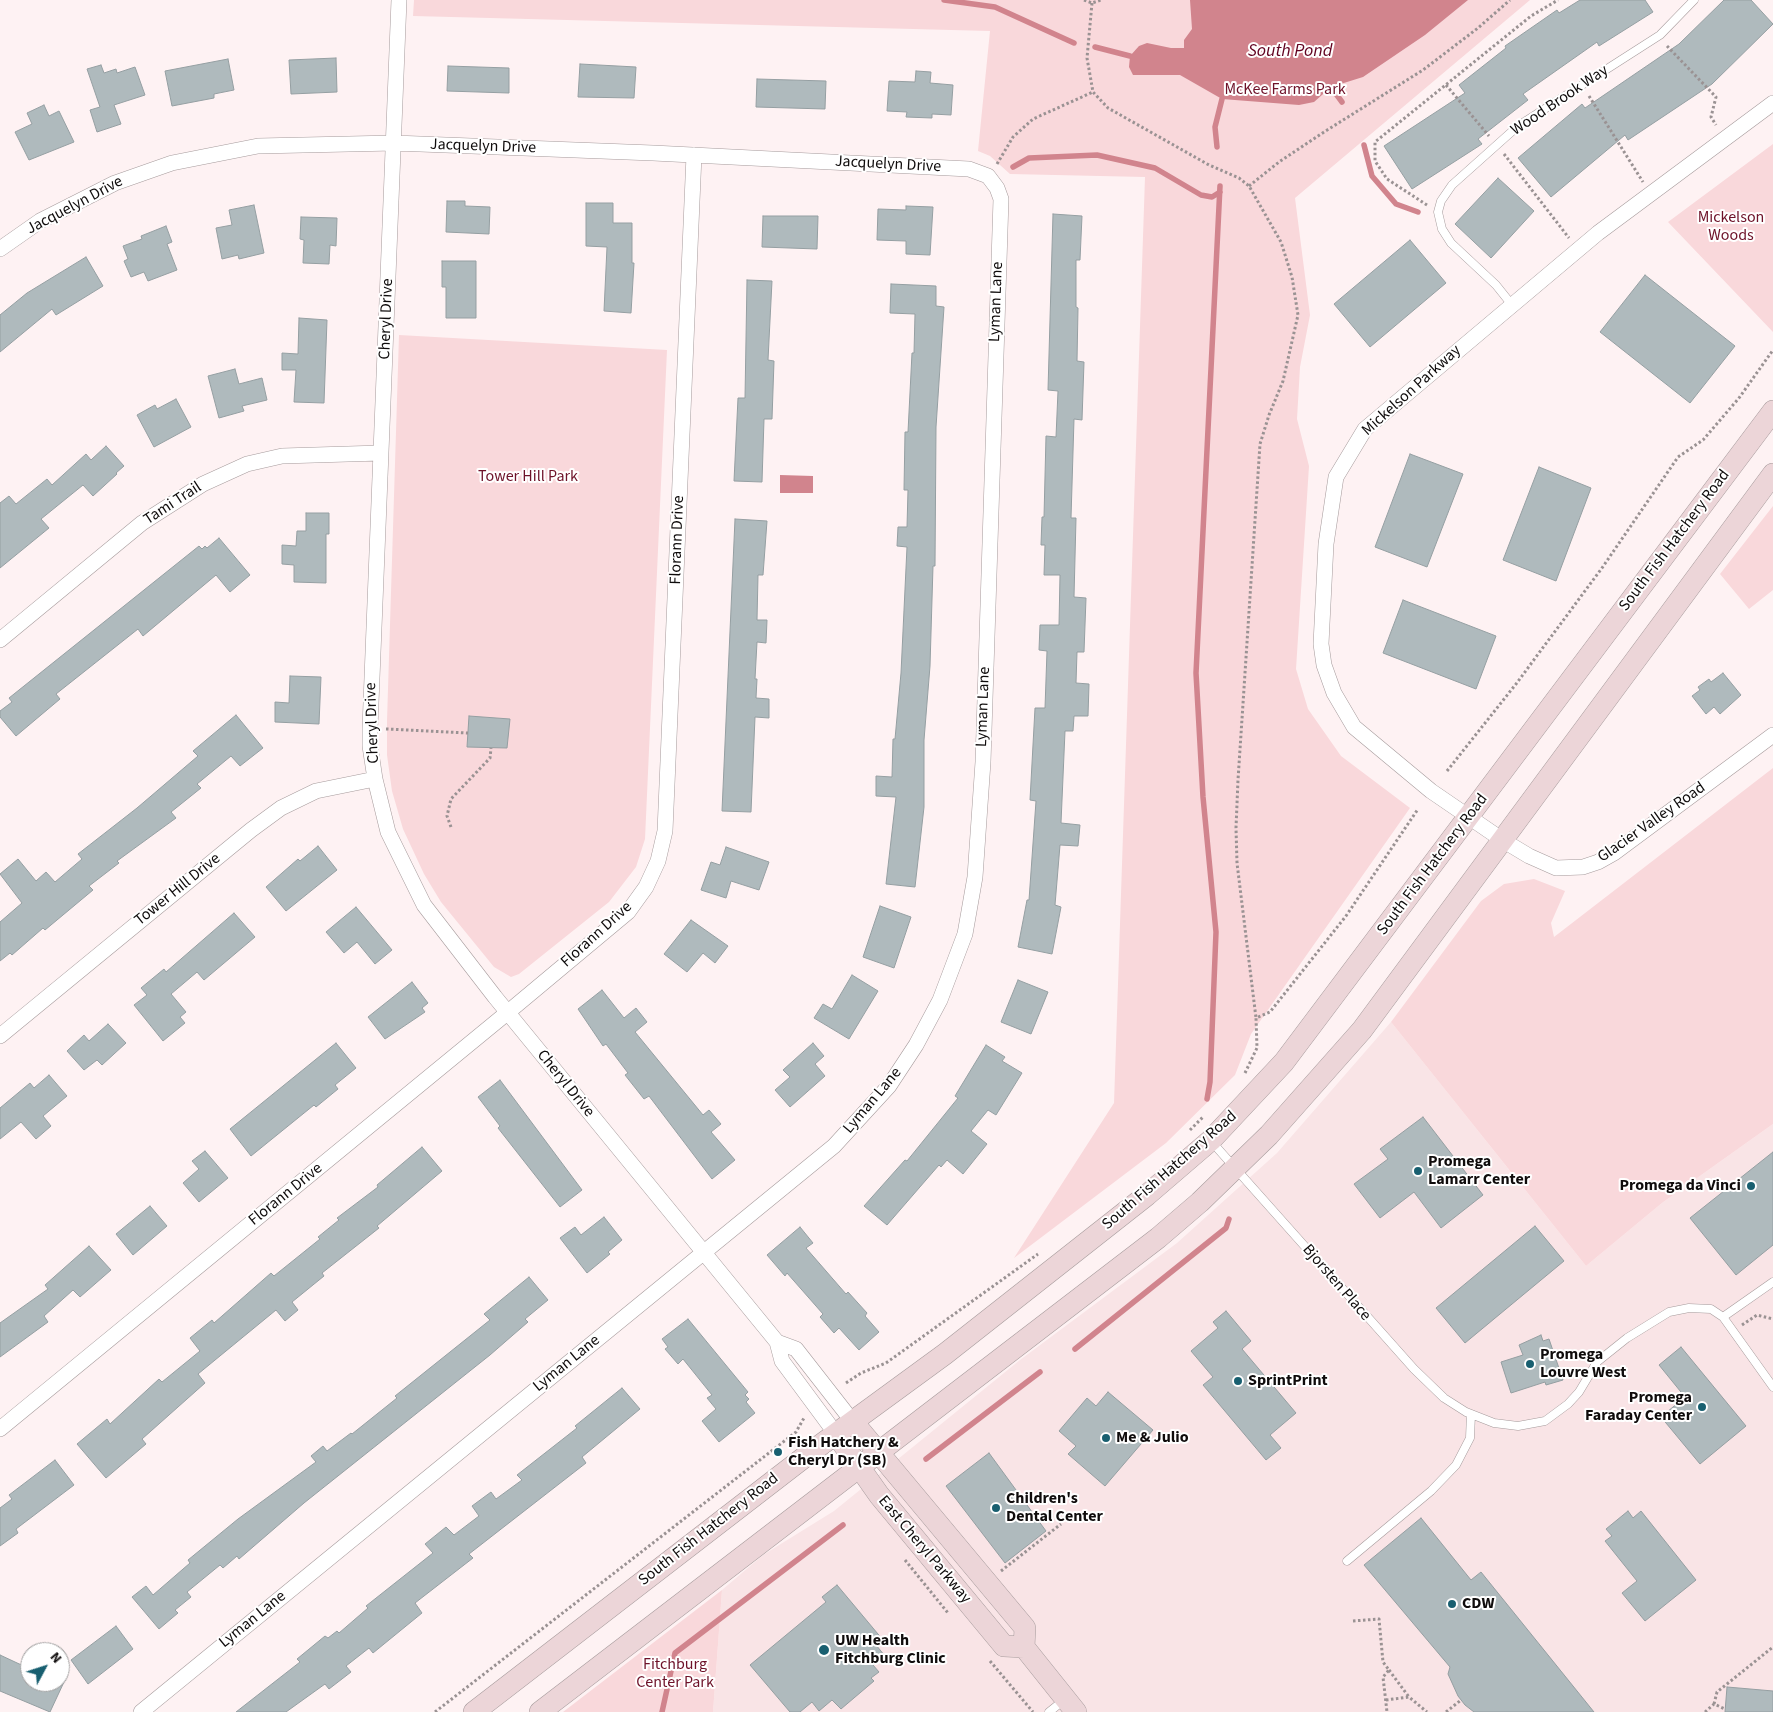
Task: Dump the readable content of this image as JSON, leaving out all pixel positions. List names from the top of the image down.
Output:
{
  "streets": {
    "main road": ["South Fish Hatchery Road", "East Cheryl Parkway"],
    "street": [
      "Jacquelyn Drive",
      "Lyman Lane",
      "Cheryl Drive",
      "Mickelson Parkway",
      "Tami Trail",
      "Florann Drive",
      "Glacier Valley Road",
      "Tower Hill Drive"
    ],
    "lane": ["Wood Brook Way", "Bjorsten Place"]
  },
  "crossings": [
    ["Jacquelyn Drive", "Lyman Lane"],
    ["Jacquelyn Drive", "Cheryl Drive"],
    ["Jacquelyn Drive", "Florann Drive"],
    ["Lyman Lane", "Cheryl Drive"],
    ["Cheryl Drive", "Tami Trail"],
    ["Cheryl Drive", "Florann Drive"],
    ["Cheryl Drive", "South Fish Hatchery Road"],
    ["Cheryl Drive", "Tower Hill Drive"],
    ["Cheryl Drive", "East Cheryl Parkway"],
    ["Mickelson Parkway", "South Fish Hatchery Road"],
    ["Mickelson Parkway", "Glacier Valley Road"],
    ["South Fish Hatchery Road", "Glacier Valley Road"],
    ["South Fish Hatchery Road", "Bjorsten Place"],
    ["South Fish Hatchery Road", "East Cheryl Parkway"]
  ],
  "water": ["South Pond"],
  "parks": [
    "McKee Farms Park",
    "Mickelson Woods",
    "Tower Hill Park",
    "Fitchburg Center Park"
  ],
  "places": [
    "Promega Lamarr Center",
    "Promega da Vinci",
    "Promega Louvre West",
    "SprintPrint",
    "Promega Faraday Center",
    "Me & Julio",
    "Fish Hatchery & Cheryl Dr (SB)",
    "Children's Dental Center",
    "CDW",
    "UW Health Fitchburg Clinic"
  ],
  "north": "top right"
}
